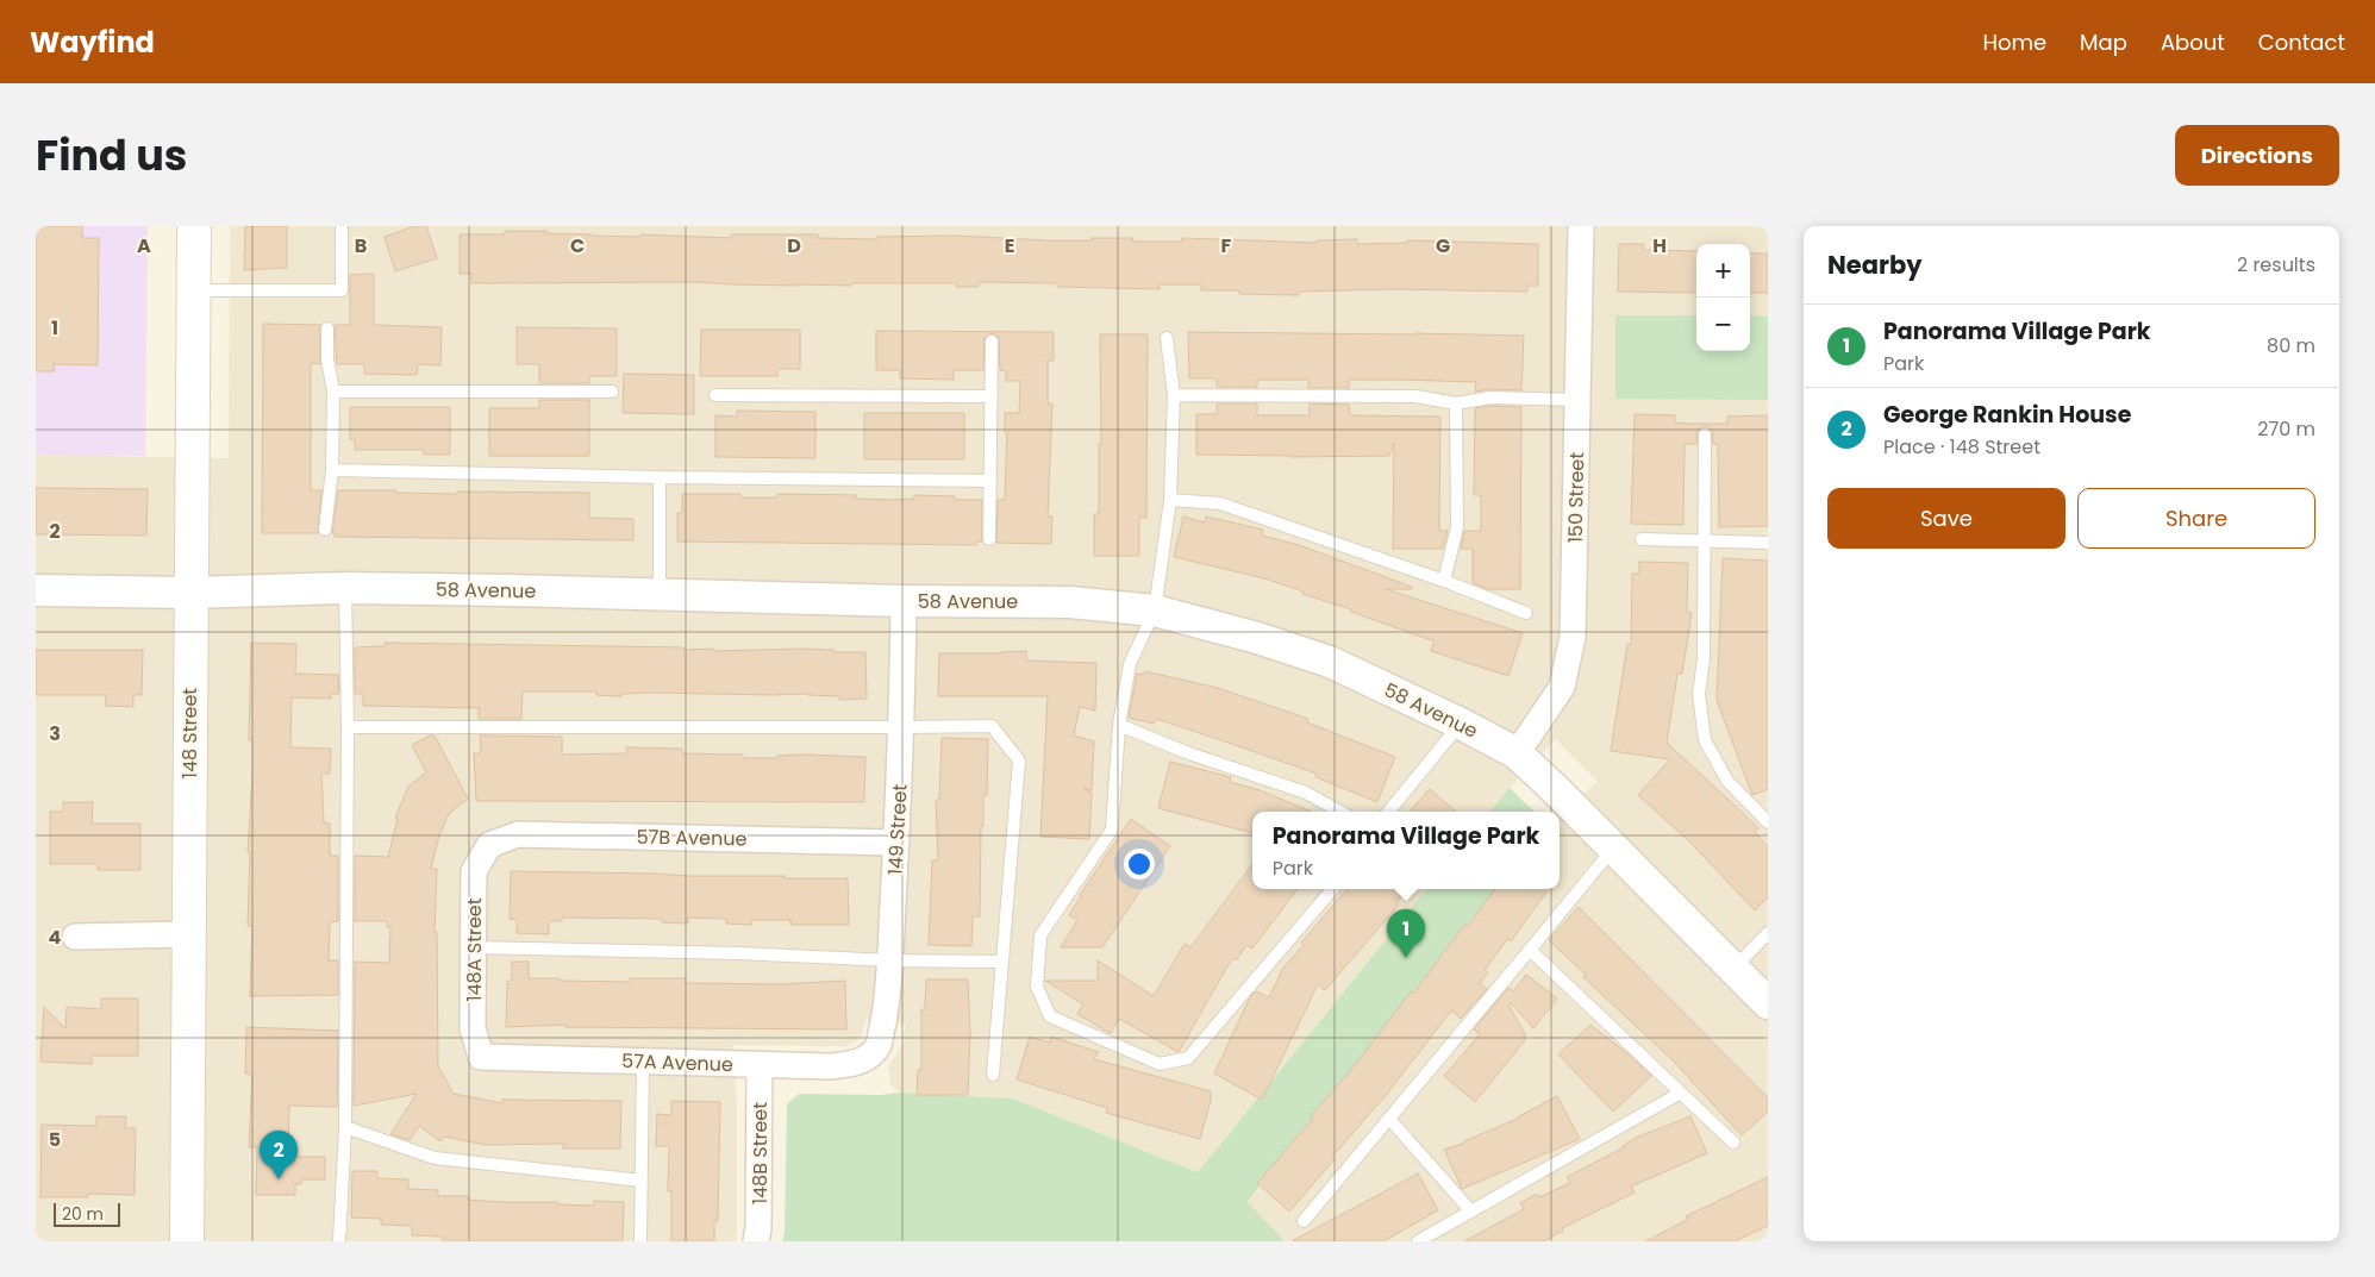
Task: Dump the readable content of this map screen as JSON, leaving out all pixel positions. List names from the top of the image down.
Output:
{
  "streets": {
    "main road": ["148 Street"],
    "street": [
      "150 Street",
      "58 Avenue",
      "149 Street",
      "57B Avenue",
      "148A Street",
      "57A Avenue",
      "148B Street"
    ]
  },
  "crossings": [
    ["150 Street", "58 Avenue"],
    ["58 Avenue", "148 Street"],
    ["58 Avenue", "149 Street"],
    ["149 Street", "57B Avenue"],
    ["149 Street", "57A Avenue"],
    ["57B Avenue", "148A Street"],
    ["148A Street", "57A Avenue"],
    ["57A Avenue", "148B Street"]
  ],
  "scale_bar": "20 m",
  "page": {
    "header": "Wayfind",
    "nav": [
      "Home",
      "Map",
      "About",
      "Contact"
    ],
    "title": "Find us",
    "buttons": [
      "Directions",
      ["Save", "Share"]
    ],
    "heading": ["Nearby", "2 results"],
    "map_buttons": ["+", "−"],
    "list": [
      {
        "mark": "1",
        "name": "Panorama Village Park",
        "note": "Park",
        "value": "80 m"
      },
      {
        "mark": "2",
        "name": "George Rankin House",
        "note": "Place · 148 Street",
        "value": "270 m"
      }
    ],
    "popup": ["Panorama Village Park", "Park"],
    "pins": ["1", "2"],
    "scale": "20 m"
  },
  "grid": {
    "columns": [
      "A",
      "B",
      "C",
      "D",
      "E",
      "F",
      "G",
      "H"
    ],
    "rows": [
      "1",
      "2",
      "3",
      "4",
      "5"
    ]
  }
}
